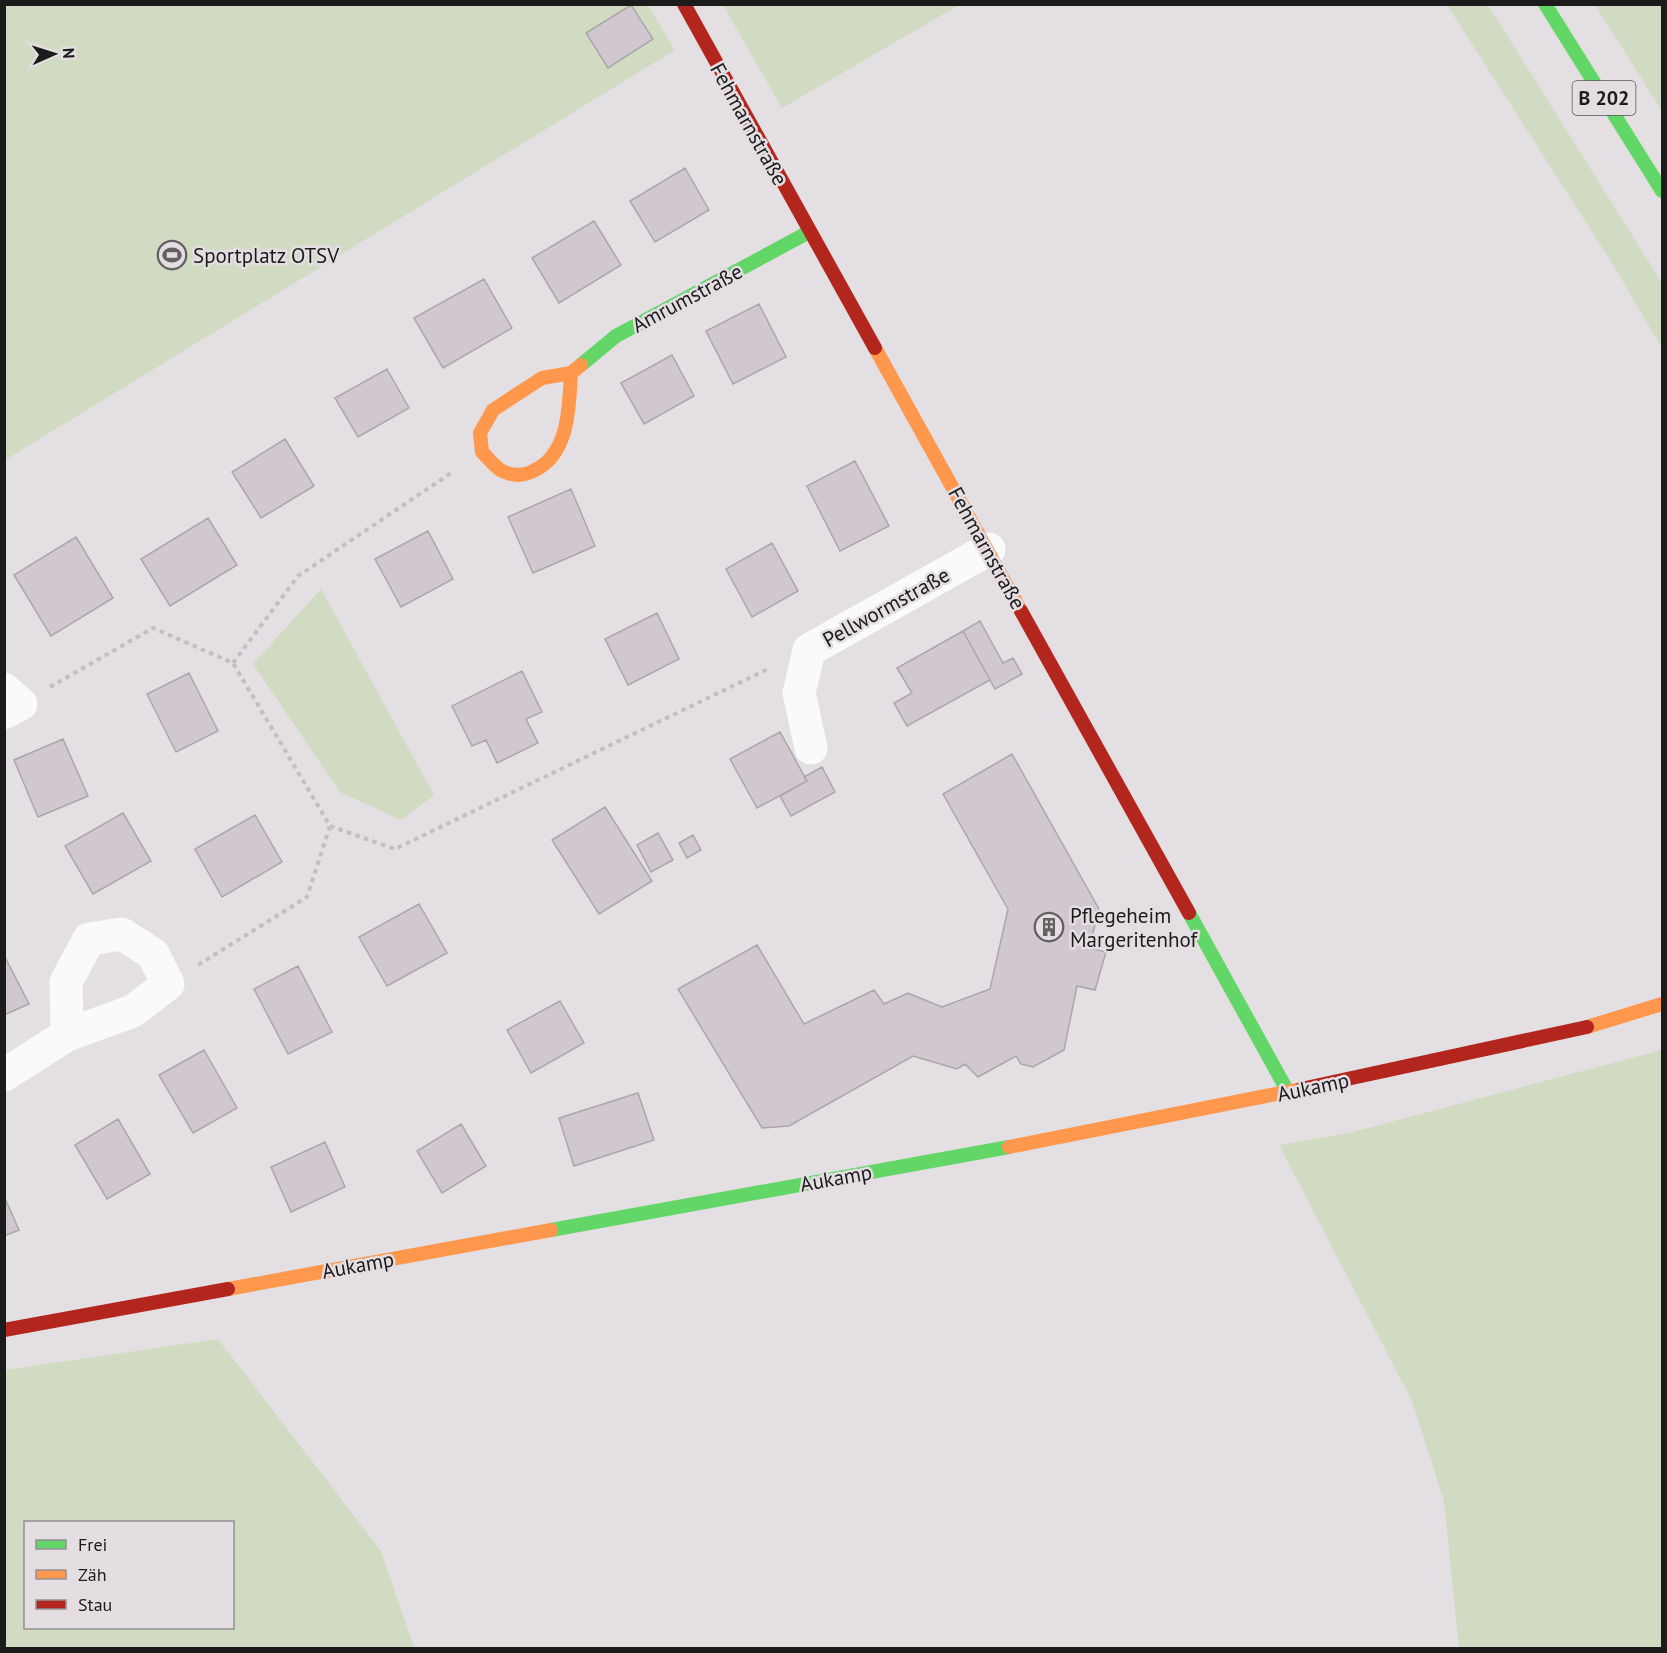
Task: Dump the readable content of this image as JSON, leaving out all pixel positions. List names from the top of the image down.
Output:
{
  "streets": {
    "main road": [
      "B 202",
      "Fehmarnstraße",
      "Amrumstraße",
      "Aukamp"
    ],
    "street": ["Pellwormstraße"]
  },
  "crossings": [
    ["Fehmarnstraße", "Amrumstraße"],
    ["Fehmarnstraße", "Pellwormstraße"],
    ["Fehmarnstraße", "Aukamp"]
  ],
  "places": {
    "sports": ["Sportplatz OTSV"],
    "building": ["Pflegeheim Margeritenhof"]
  },
  "legend": ["Frei", "Zäh", "Stau"],
  "north": "right"
}
